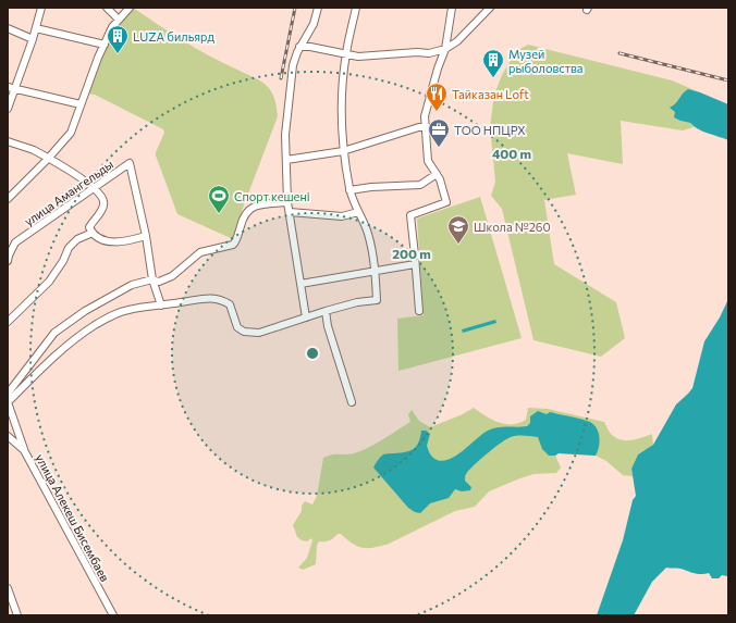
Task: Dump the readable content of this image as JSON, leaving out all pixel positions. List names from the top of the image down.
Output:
{
  "streets": {
    "street": ["улица Амангельды", "улица Алекеш Бисембаев"]
  },
  "places": {
    "building": ["LUZA бильярд", "Музей рыболовства"],
    "restaurant": ["Тайказан Loft"],
    "office": ["ТОО НПЦРХ"],
    "sports": ["Спорт кешені"],
    "school or university": ["Школа №260"]
  },
  "rings": ["400 m", "200 m"]
}
